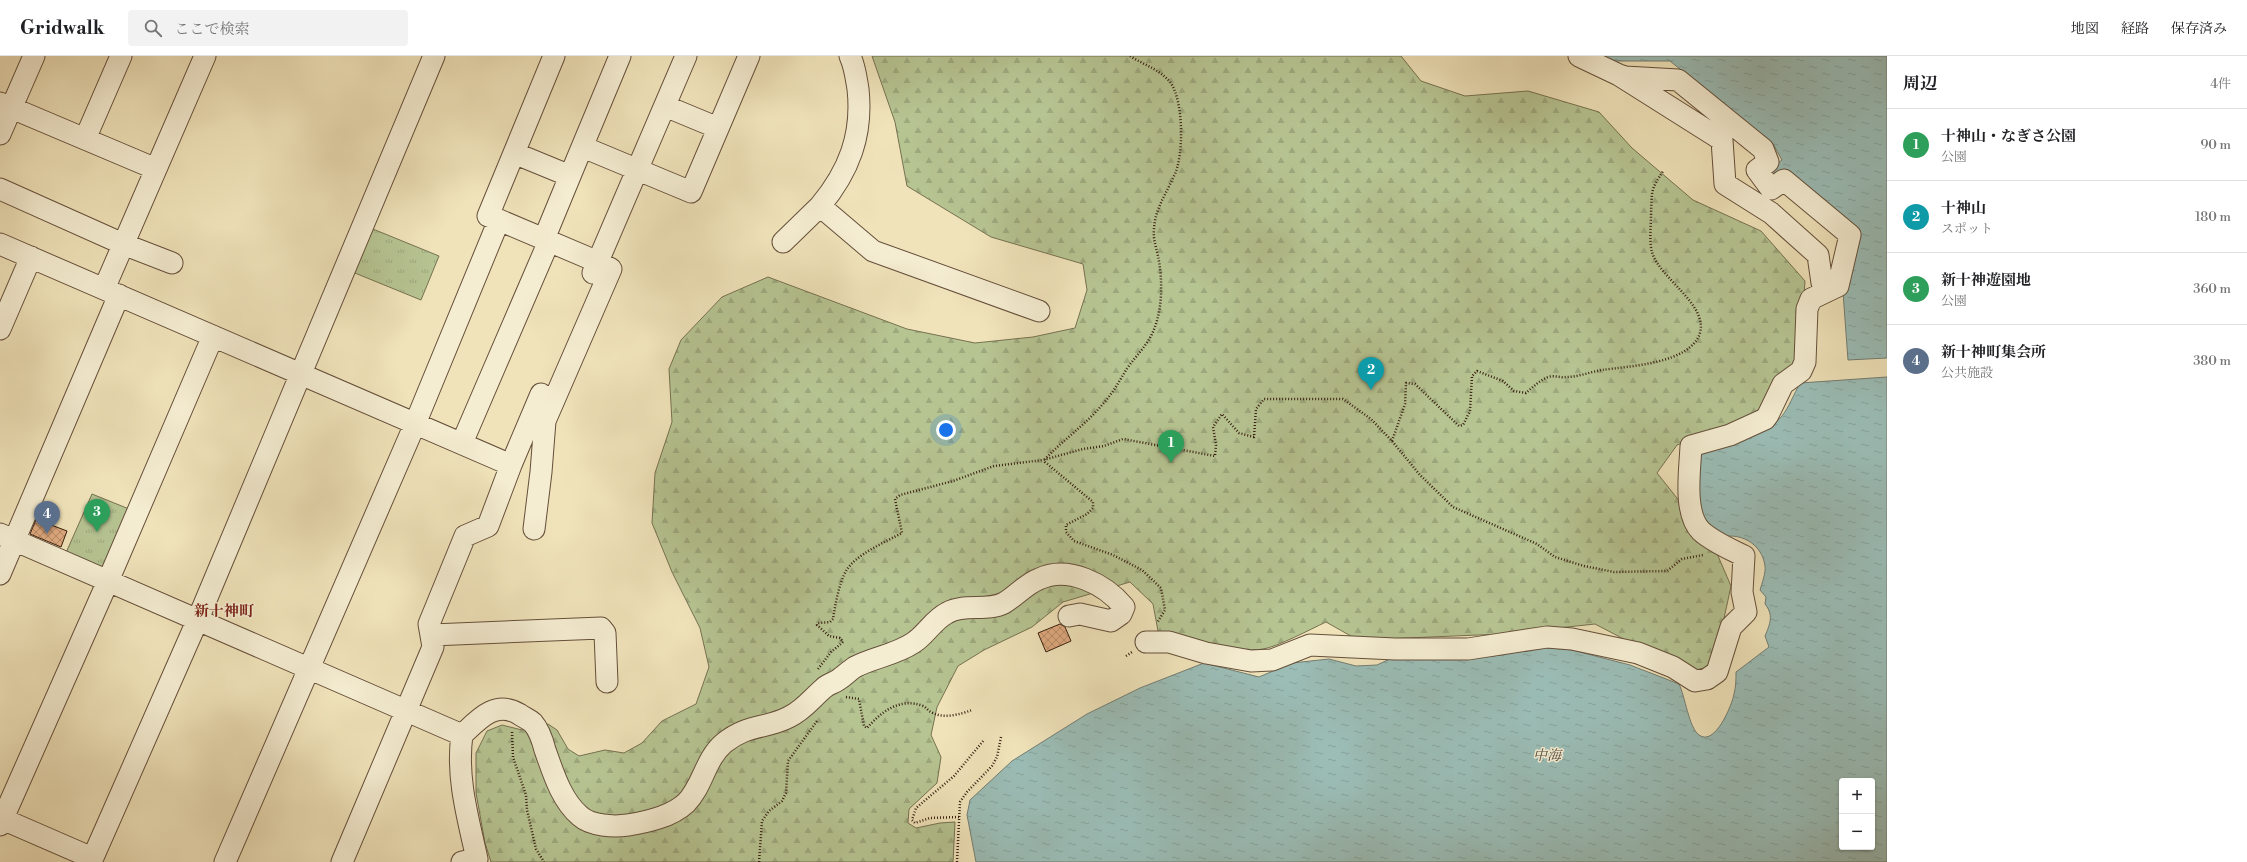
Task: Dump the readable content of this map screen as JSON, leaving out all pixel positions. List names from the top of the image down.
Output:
{
  "districts": ["新十神町"],
  "water": ["中海"],
  "page": {
    "header": "Gridwalk",
    "search": "ここで検索",
    "nav": ["地図", "経路", "保存済み"],
    "heading": ["周辺", "4件"],
    "list": [
      {
        "mark": "1",
        "name": "十神山・なぎさ公園",
        "note": "公園",
        "value": "90 m"
      },
      {
        "mark": "2",
        "name": "十神山",
        "note": "スポット",
        "value": "180 m"
      },
      {
        "mark": "3",
        "name": "新十神遊園地",
        "note": "公園",
        "value": "360 m"
      },
      {
        "mark": "4",
        "name": "新十神町集会所",
        "note": "公共施設",
        "value": "380 m"
      }
    ],
    "pins": [
      "2",
      "1",
      "3",
      "4"
    ],
    "map_buttons": ["+", "−"]
  }
}
